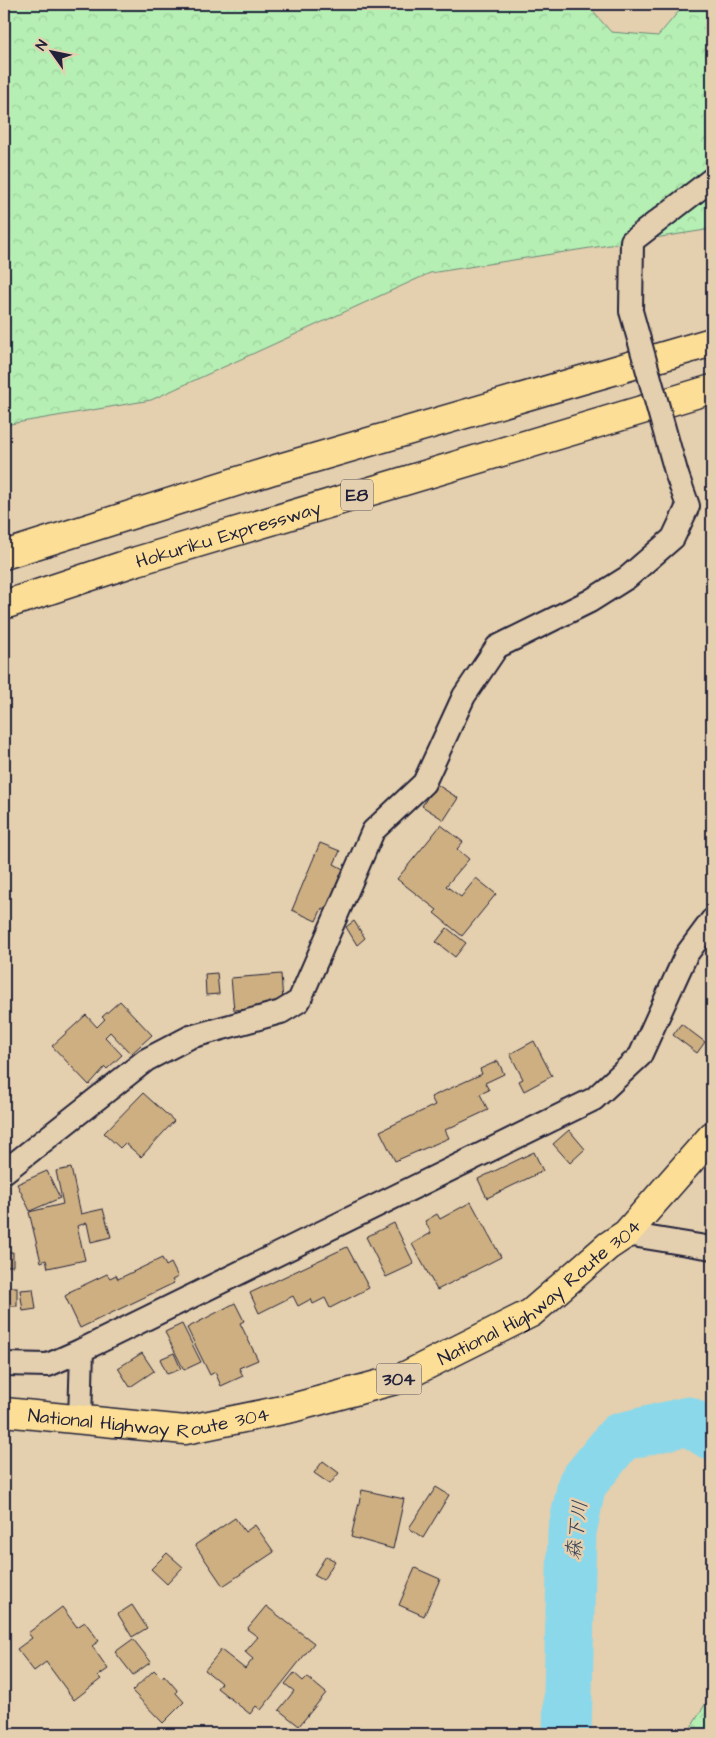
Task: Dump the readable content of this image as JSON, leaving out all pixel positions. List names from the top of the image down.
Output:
{
  "streets": {
    "highway": [
      "E8",
      "Hokuriku Expressway",
      "National Highway Route 304",
      "304"
    ]
  },
  "water": ["森下川"],
  "north": "top left"
}
